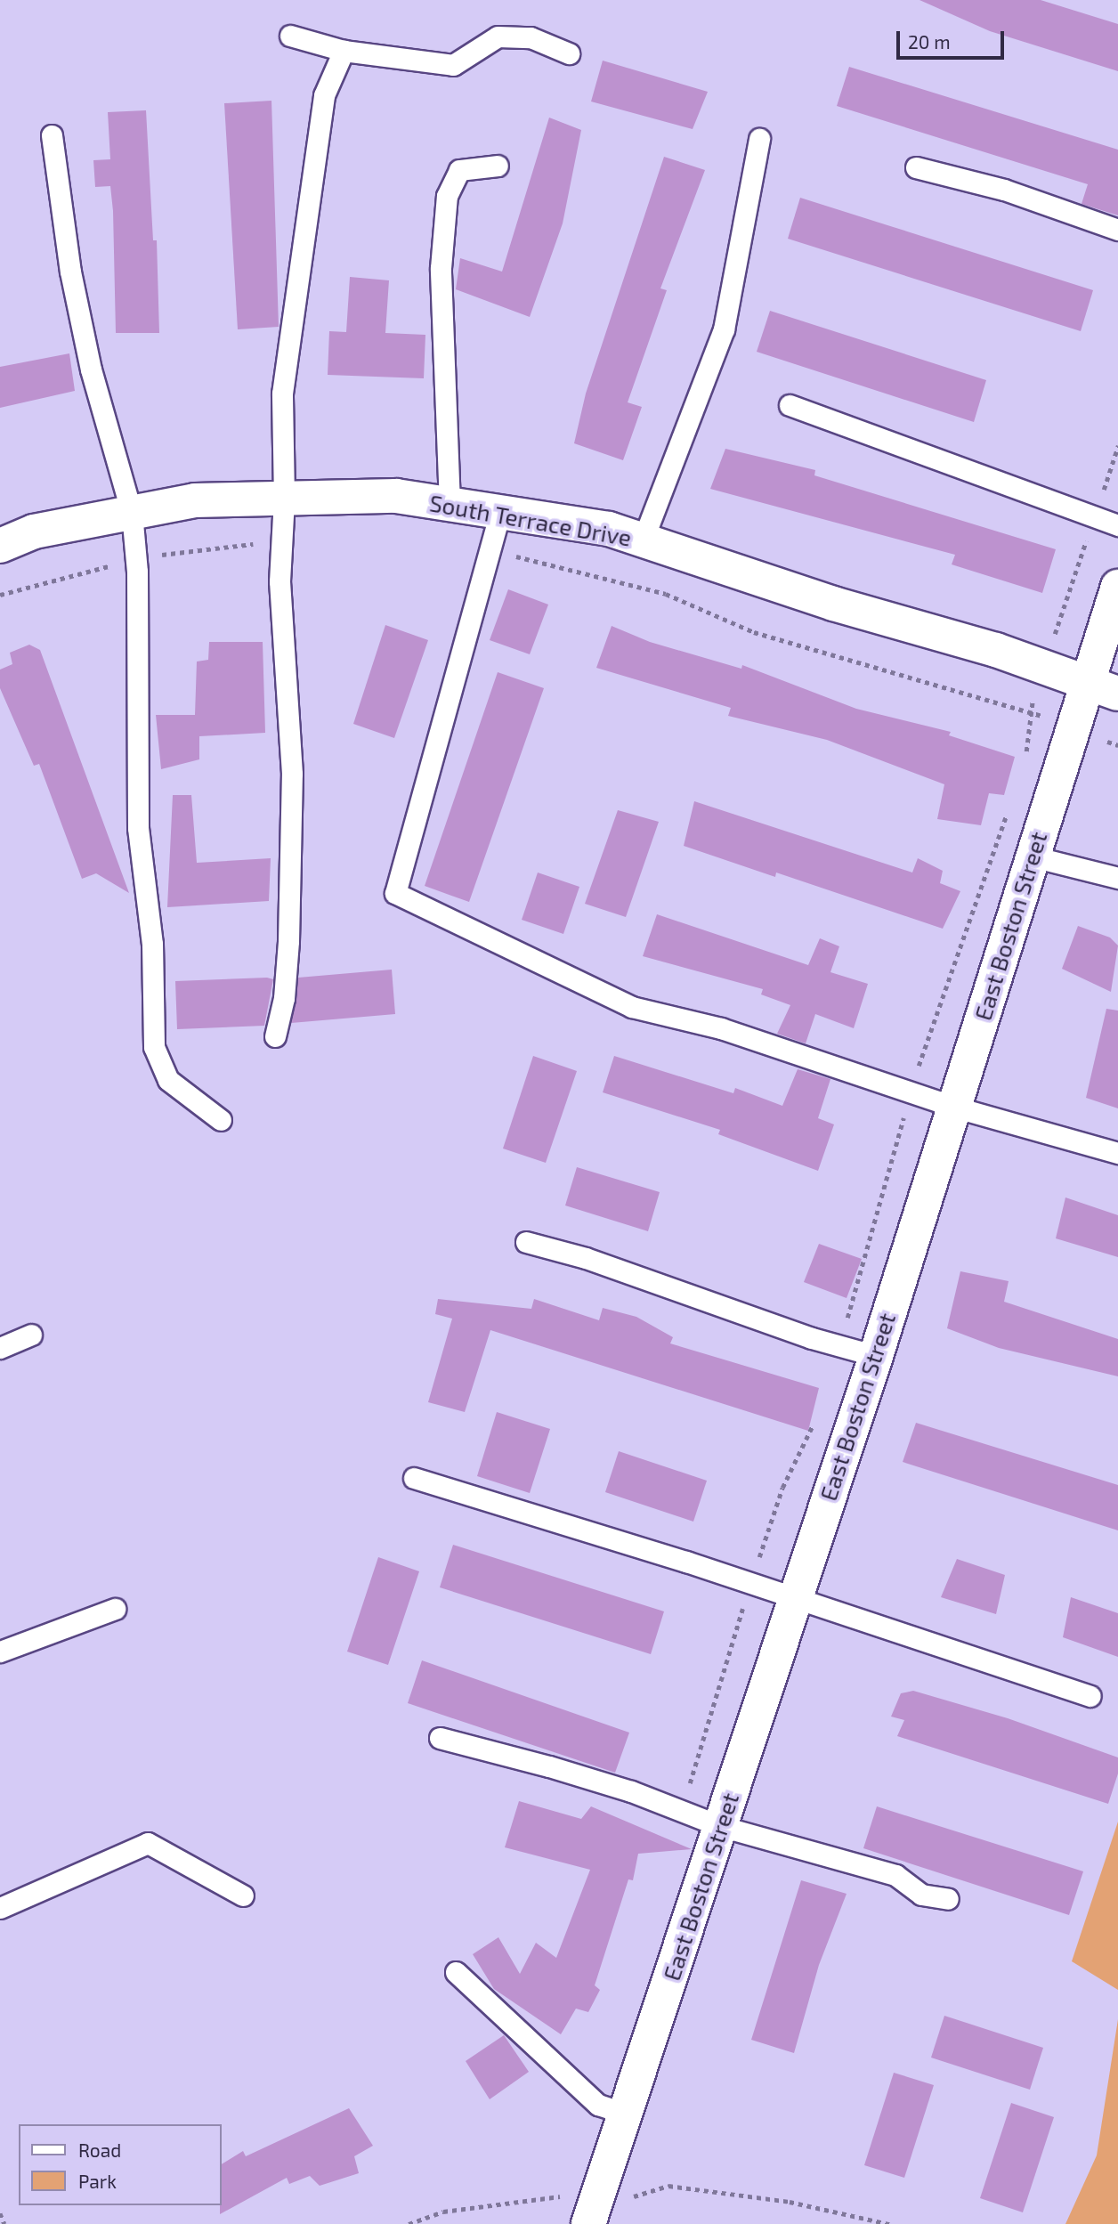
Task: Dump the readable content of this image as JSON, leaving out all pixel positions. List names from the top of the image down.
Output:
{
  "streets": {
    "street": ["South Terrace Drive", "East Boston Street"]
  },
  "crossings": [
    ["South Terrace Drive", "East Boston Street"]
  ],
  "legend": ["Road", "Park"],
  "scale_bar": "20 m"
}
